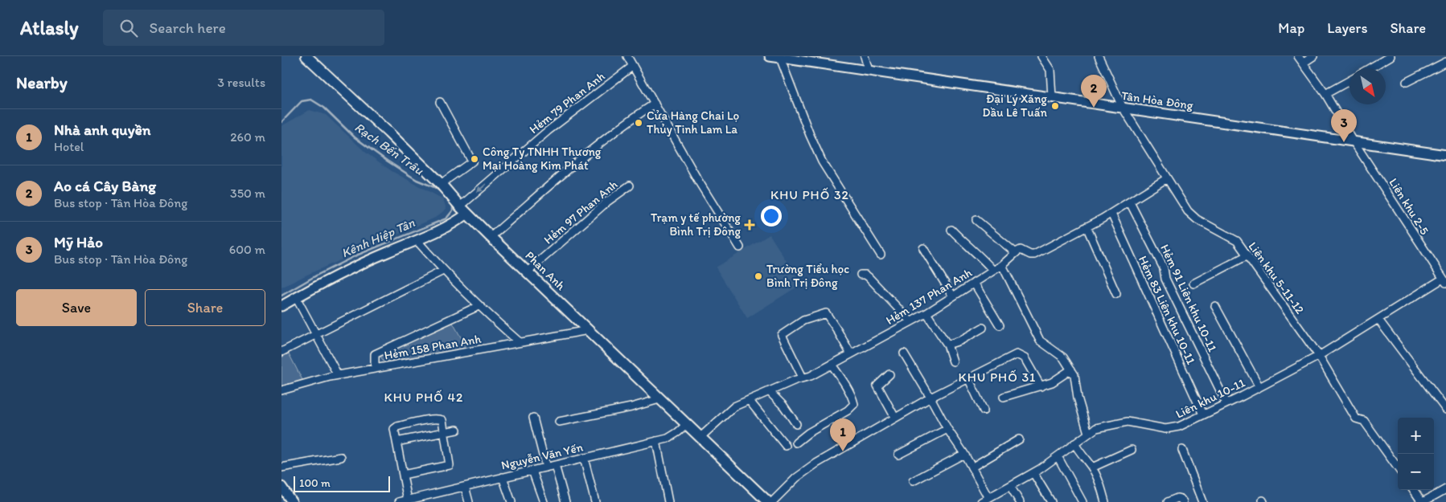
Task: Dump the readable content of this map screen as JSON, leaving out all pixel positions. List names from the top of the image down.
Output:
{
  "streets": {
    "main road": ["Phan Anh"],
    "street": [
      "Tân Hòa Đông",
      "Hẻm 79 Phan Anh",
      "Liên khu 2-5",
      "Hẻm 97 Phan Anh",
      "Liên khu 5-11-12",
      "Hẻm 137 Phan Anh",
      "Hẻm 91 Liên khu 10-11",
      "Hẻm 83 Liên khu 10-11",
      "Hẻm 158 Phan Anh",
      "Liên khu 10-11",
      "Nguyễn Văn Yến"
    ]
  },
  "crossings": [
    ["Tân Hòa Đông", "Liên khu 2-5"],
    ["Tân Hòa Đông", "Liên khu 5-11-12"],
    ["Hẻm 79 Phan Anh", "Phan Anh"],
    ["Liên khu 2-5", "Liên khu 10-11"],
    ["Hẻm 97 Phan Anh", "Phan Anh"],
    ["Phan Anh", "Hẻm 137 Phan Anh"],
    ["Phan Anh", "Hẻm 158 Phan Anh"],
    ["Phan Anh", "Nguyễn Văn Yến"],
    ["Liên khu 5-11-12", "Liên khu 10-11"],
    ["Hẻm 91 Liên khu 10-11", "Liên khu 10-11"],
    ["Hẻm 83 Liên khu 10-11", "Liên khu 10-11"]
  ],
  "districts": ["KHU PHỐ 32", "KHU PHỐ 31", "KHU PHỐ 42"],
  "water": ["Rạch Bến Trâu", "Kênh Hiệp Tân"],
  "places": {
    "other": [
      "Đại Lý Xăng Dầu Lê Tuấn",
      "Cửa Hàng Chai Lọ Thủy Tinh Lam La",
      "Công Ty TNHH Thương Mại Hoàng Kim Phát",
      "Trường Tiểu học Bình Trị Đông"
    ],
    "health": ["Trạm y tế phường Bình Trị Đông"]
  },
  "scale_bar": "100 m",
  "north": "bottom right",
  "page": {
    "header": "Atlasly",
    "search": "Search here",
    "nav": ["Map", "Layers", "Share"],
    "heading": ["Nearby", "3 results"],
    "pins": ["2", "3", "1"],
    "list": [
      {
        "mark": "1",
        "name": "Nhà anh quyền",
        "note": "Hotel",
        "value": "260 m"
      },
      {
        "mark": "2",
        "name": "Ao cá Cây Bàng",
        "note": "Bus stop · Tân Hòa Đông",
        "value": "350 m"
      },
      {
        "mark": "3",
        "name": "Mỹ Hảo",
        "note": "Bus stop · Tân Hòa Đông",
        "value": "600 m"
      }
    ],
    "buttons": ["Save", "Share"],
    "map_buttons": ["+", "−"],
    "scale": "100 m"
  }
}
